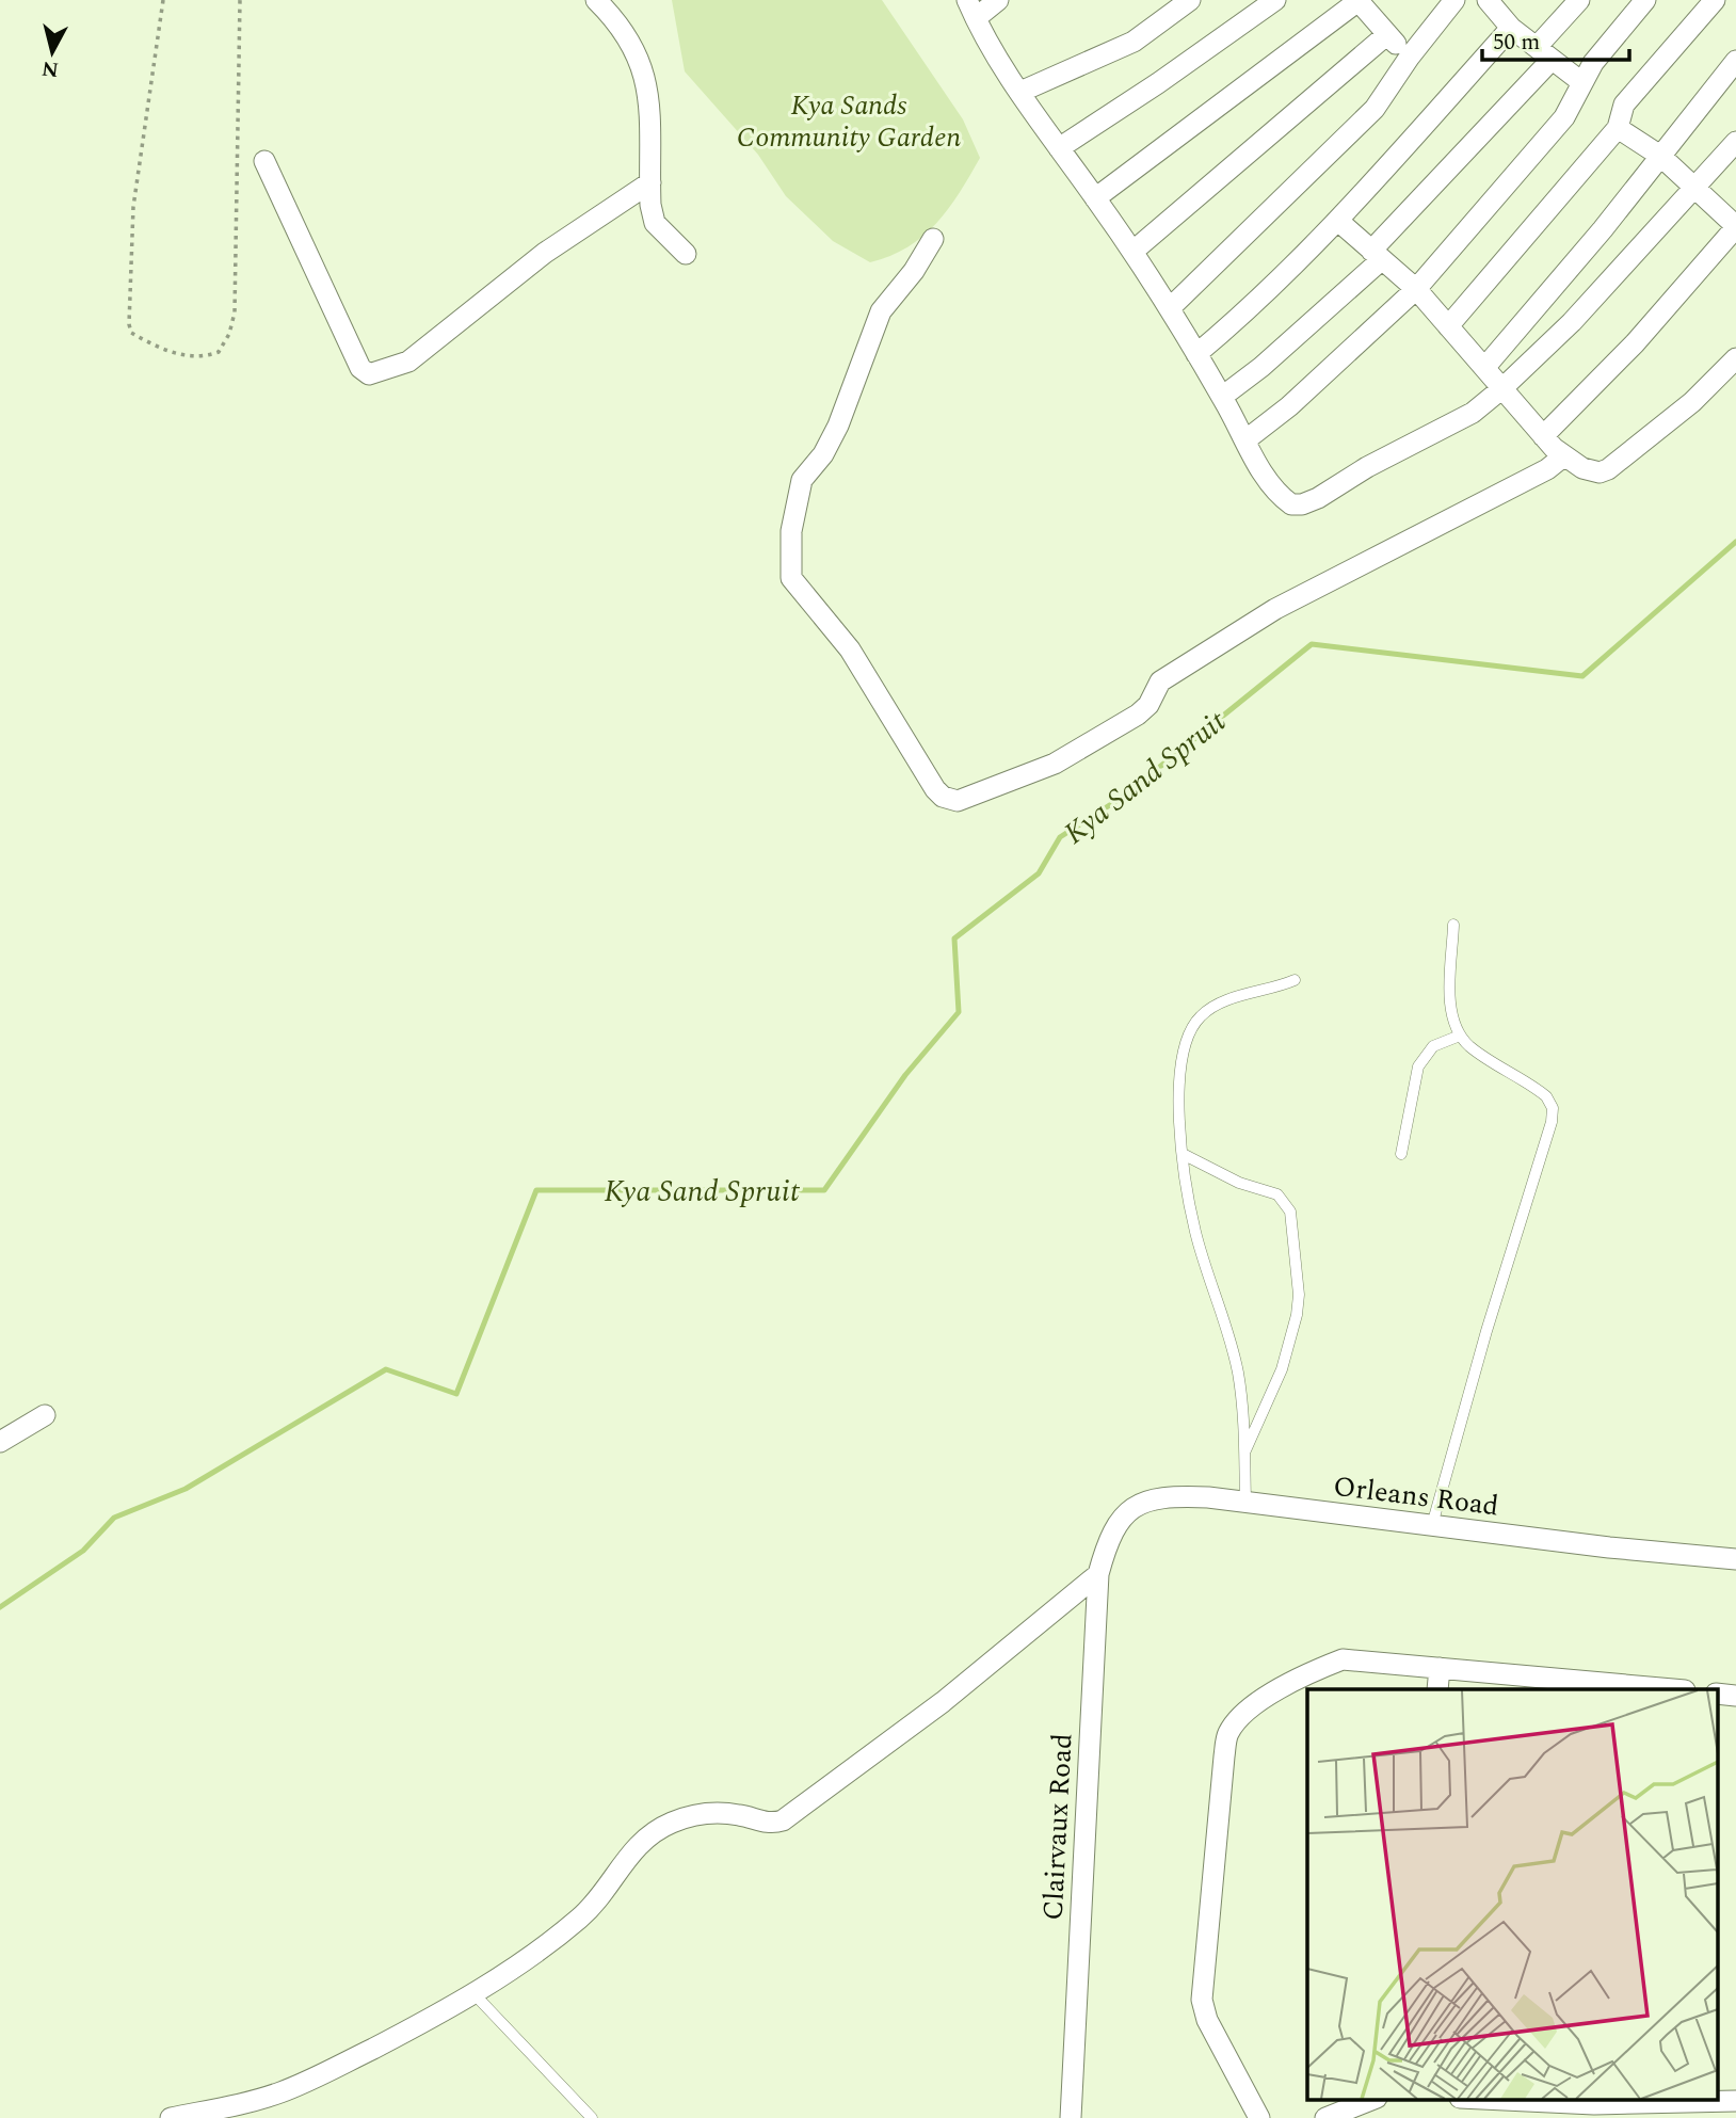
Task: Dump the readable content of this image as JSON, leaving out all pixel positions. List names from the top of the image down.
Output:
{
  "streets": {
    "street": ["Orleans Road", "Clairvaux Road"]
  },
  "crossings": [
    ["Orleans Road", "Clairvaux Road"]
  ],
  "water": ["Kya Sand Spruit"],
  "parks": ["Kya Sands Community Garden"],
  "scale_bar": "50 m",
  "north": "bottom"
}
